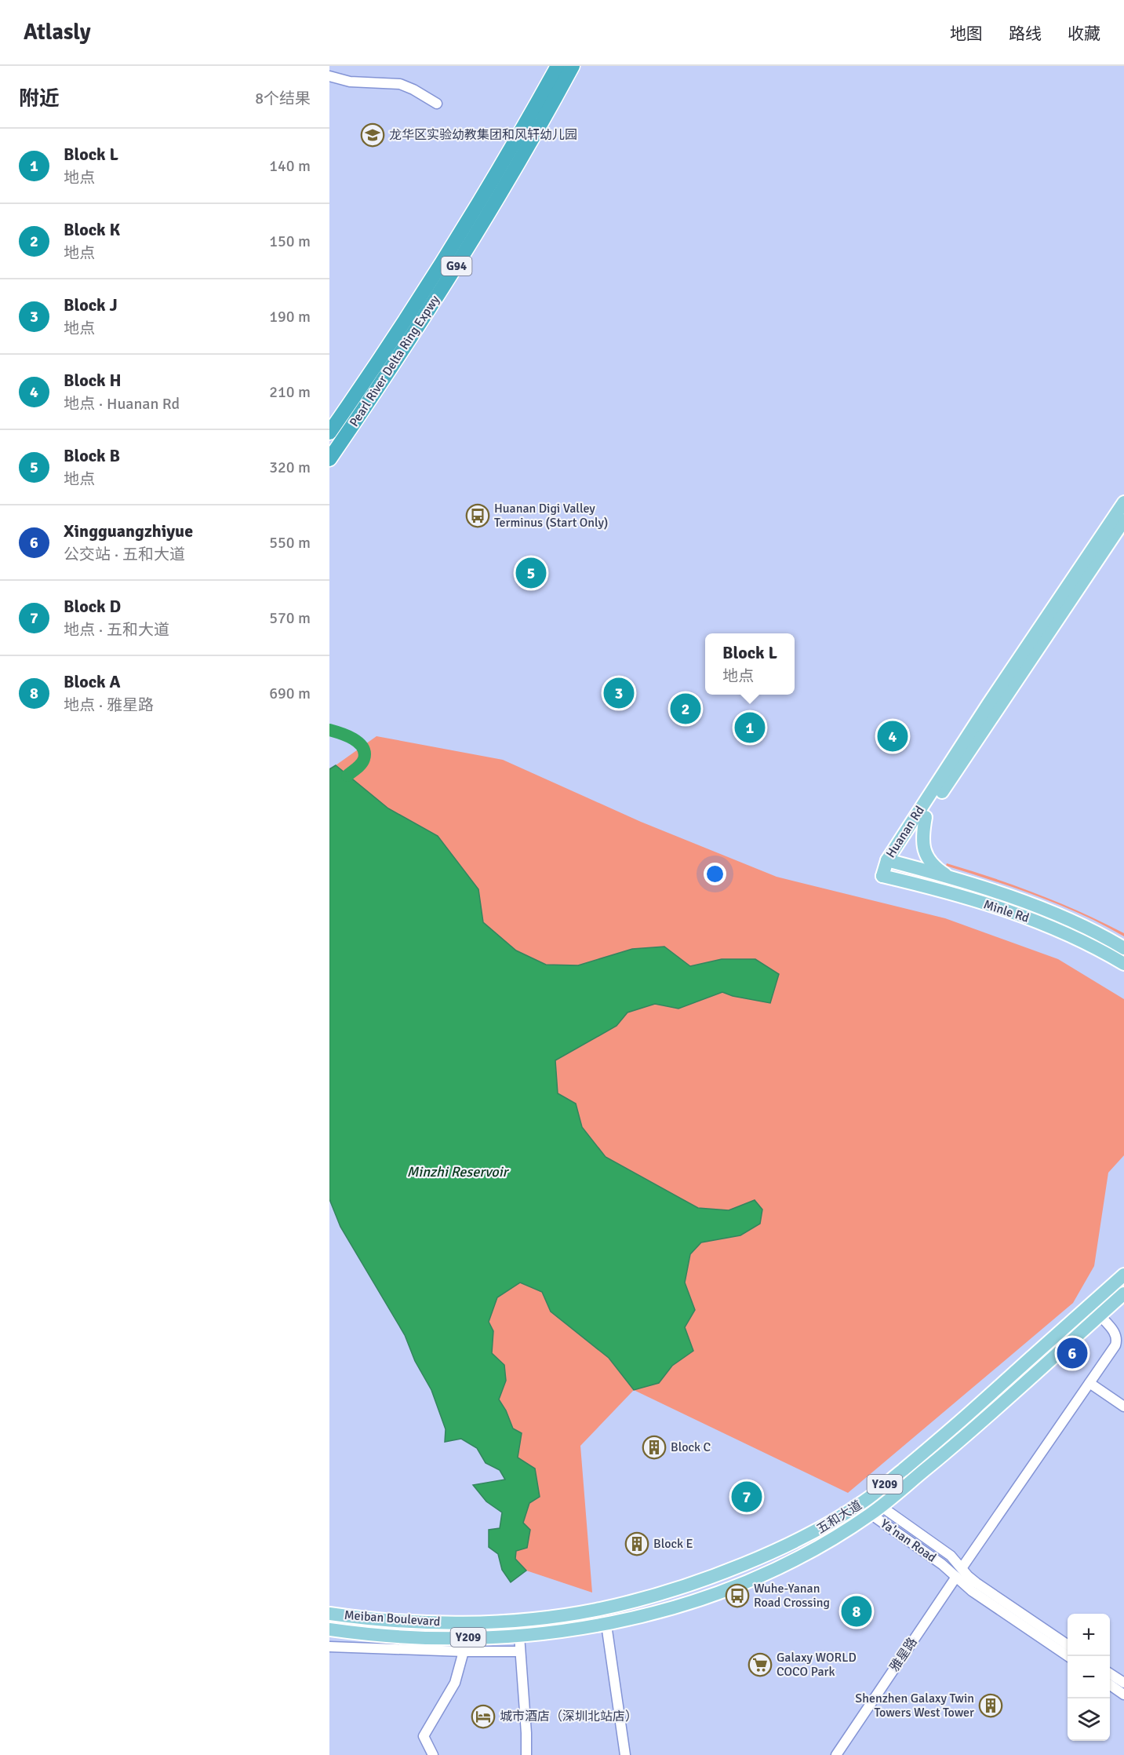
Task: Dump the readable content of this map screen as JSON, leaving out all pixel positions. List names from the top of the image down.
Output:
{
  "streets": {
    "highway": ["G94", "Pearl River Delta Ring Expwy"],
    "main road": [
      "Huanan Rd",
      "Minle Rd",
      "Y209",
      "五和大道",
      "Meiban Boulevard"
    ],
    "street": ["Ya'nan Road", "雅星路"]
  },
  "crossings": [
    ["Huanan Rd", "Minle Rd"],
    ["五和大道", "Ya'nan Road"],
    ["五和大道", "Meiban Boulevard"],
    ["Ya'nan Road", "雅星路"]
  ],
  "water": ["Minzhi Reservoir"],
  "places": {
    "school or university": ["龙华区实验幼教集团和风轩幼儿园"],
    "bus stop": ["Huanan Digi Valley Terminus (Start Only)", "Wuhe-Yanan Road Crossing"],
    "building": ["Block C", "Block E", "Shenzhen Galaxy Twin Towers West Tower"],
    "supermarket": ["Galaxy WORLD COCO Park"],
    "hotel": ["城市酒店（深圳北站店）"]
  },
  "page": {
    "header": "Atlasly",
    "nav": ["地图", "路线", "收藏"],
    "heading": ["附近", "8个结果"],
    "list": [
      {
        "mark": "1",
        "name": "Block L",
        "note": "地点",
        "value": "140 m"
      },
      {
        "mark": "2",
        "name": "Block K",
        "note": "地点",
        "value": "150 m"
      },
      {
        "mark": "3",
        "name": "Block J",
        "note": "地点",
        "value": "190 m"
      },
      {
        "mark": "4",
        "name": "Block H",
        "note": "地点 · Huanan Rd",
        "value": "210 m"
      },
      {
        "mark": "5",
        "name": "Block B",
        "note": "地点",
        "value": "320 m"
      },
      {
        "mark": "6",
        "name": "Xingguangzhiyue",
        "note": "公交站 · 五和大道",
        "value": "550 m"
      },
      {
        "mark": "7",
        "name": "Block D",
        "note": "地点 · 五和大道",
        "value": "570 m"
      },
      {
        "mark": "8",
        "name": "Block A",
        "note": "地点 · 雅星路",
        "value": "690 m"
      }
    ],
    "pins": [
      "5",
      "3",
      "2",
      "1",
      "4",
      "6",
      "7",
      "8"
    ],
    "popup": ["Block L", "地点"],
    "map_buttons": ["+", "−"]
  }
}
